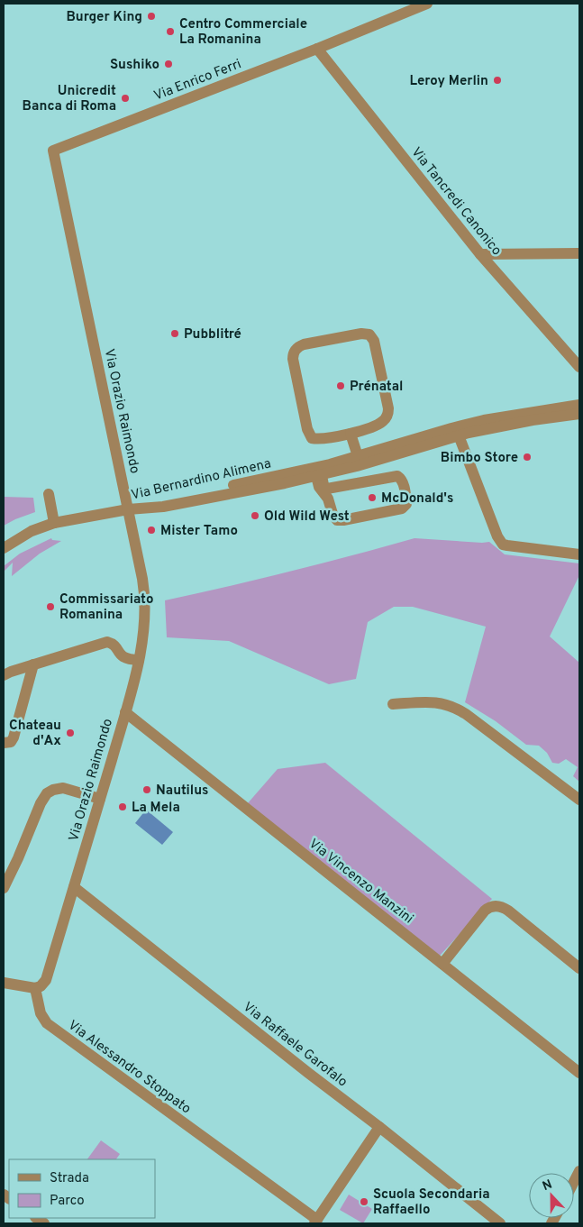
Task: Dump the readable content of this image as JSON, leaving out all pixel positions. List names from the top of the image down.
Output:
{
  "streets": {
    "street": [
      "Via Enrico Ferri",
      "Via Tancredi Canonico",
      "Via Orazio Raimondo",
      "Via Bernardino Alimena",
      "Via Vincenzo Manzini",
      "Via Raffaele Garofalo",
      "Via Alessandro Stoppato"
    ]
  },
  "crossings": [
    ["Via Enrico Ferri", "Via Tancredi Canonico"],
    ["Via Enrico Ferri", "Via Orazio Raimondo"],
    ["Via Orazio Raimondo", "Via Bernardino Alimena"],
    ["Via Orazio Raimondo", "Via Vincenzo Manzini"],
    ["Via Orazio Raimondo", "Via Raffaele Garofalo"],
    ["Via Raffaele Garofalo", "Via Alessandro Stoppato"]
  ],
  "places": [
    "Burger King",
    "Centro Commerciale La Romanina",
    "Sushiko",
    "Leroy Merlin",
    "Unicredit Banca di Roma",
    "Pubblitré",
    "Prénatal",
    "Bimbo Store",
    "McDonald's",
    "Old Wild West",
    "Mister Tamo",
    "Commissariato Romanina",
    "Chateau d'Ax",
    "Nautilus",
    "La Mela",
    "Scuola Secondaria Raffaello"
  ],
  "legend": ["Strada", "Parco"],
  "north": "top"
}
